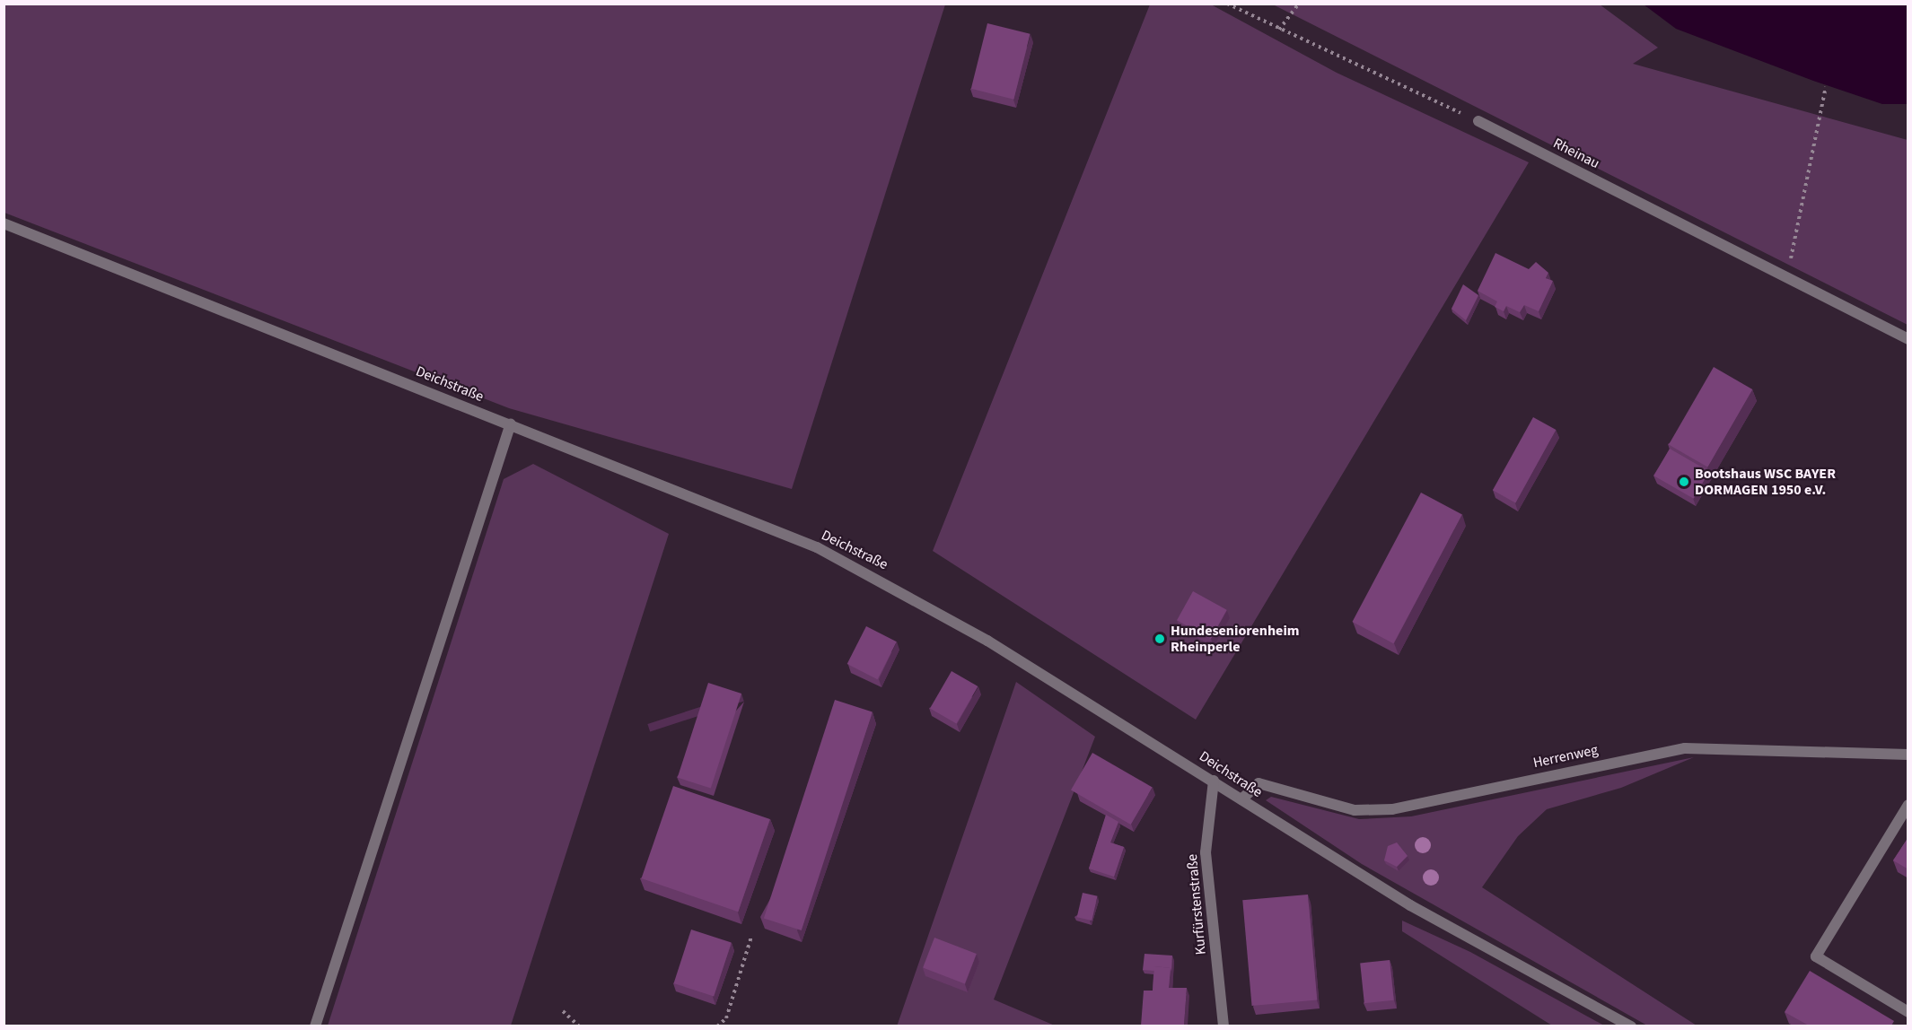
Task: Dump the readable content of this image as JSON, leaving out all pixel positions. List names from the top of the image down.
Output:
{
  "streets": {
    "street": [
      "Rheinau",
      "Deichstraße",
      "Herrenweg",
      "Kurfürstenstraße"
    ]
  },
  "crossings": [
    ["Deichstraße", "Herrenweg"],
    ["Deichstraße", "Kurfürstenstraße"]
  ],
  "places": ["Bootshaus WSC BAYER DORMAGEN 1950 e.V.", "Hundeseniorenheim Rheinperle"]
}
